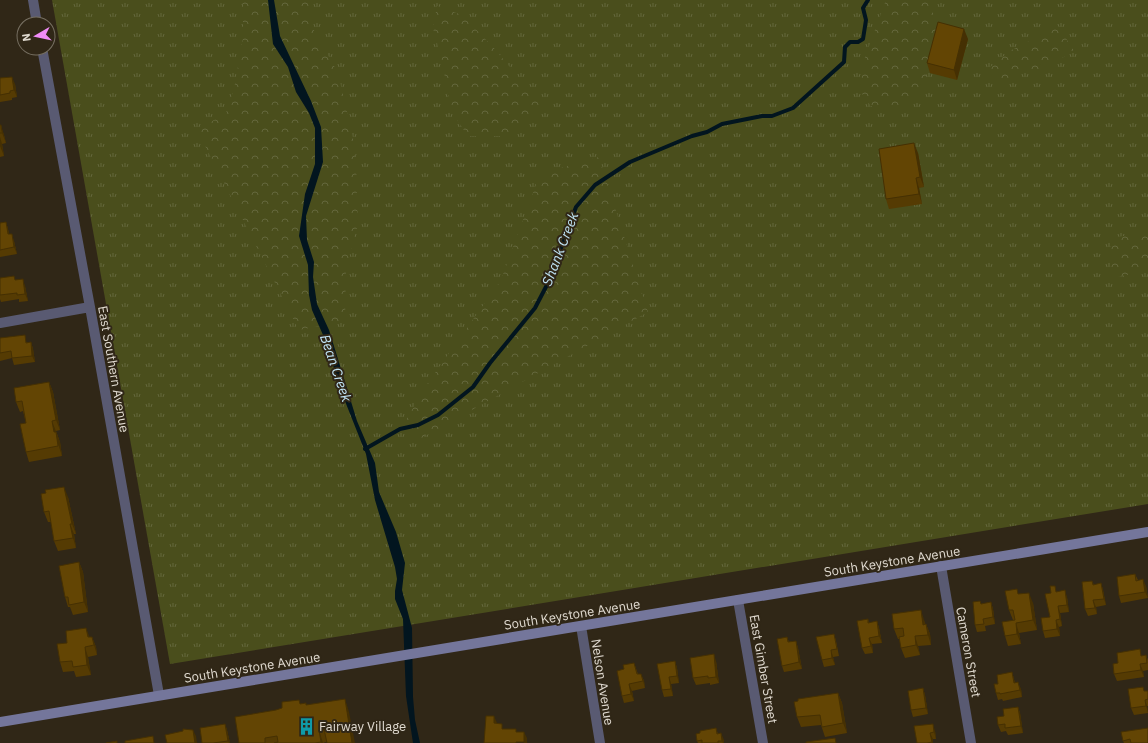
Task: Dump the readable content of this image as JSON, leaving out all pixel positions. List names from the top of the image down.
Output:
{
  "streets": {
    "main road": ["South Keystone Avenue"],
    "street": [
      "East Southern Avenue",
      "Cameron Street",
      "East Gimber Street",
      "Nelson Avenue"
    ]
  },
  "crossings": [
    ["East Southern Avenue", "South Keystone Avenue"],
    ["South Keystone Avenue", "Cameron Street"],
    ["South Keystone Avenue", "East Gimber Street"],
    ["South Keystone Avenue", "Nelson Avenue"]
  ],
  "water": ["Shank Creek", "Bean Creek"],
  "places": {
    "building": ["Fairway Village"]
  },
  "north": "left"
}
